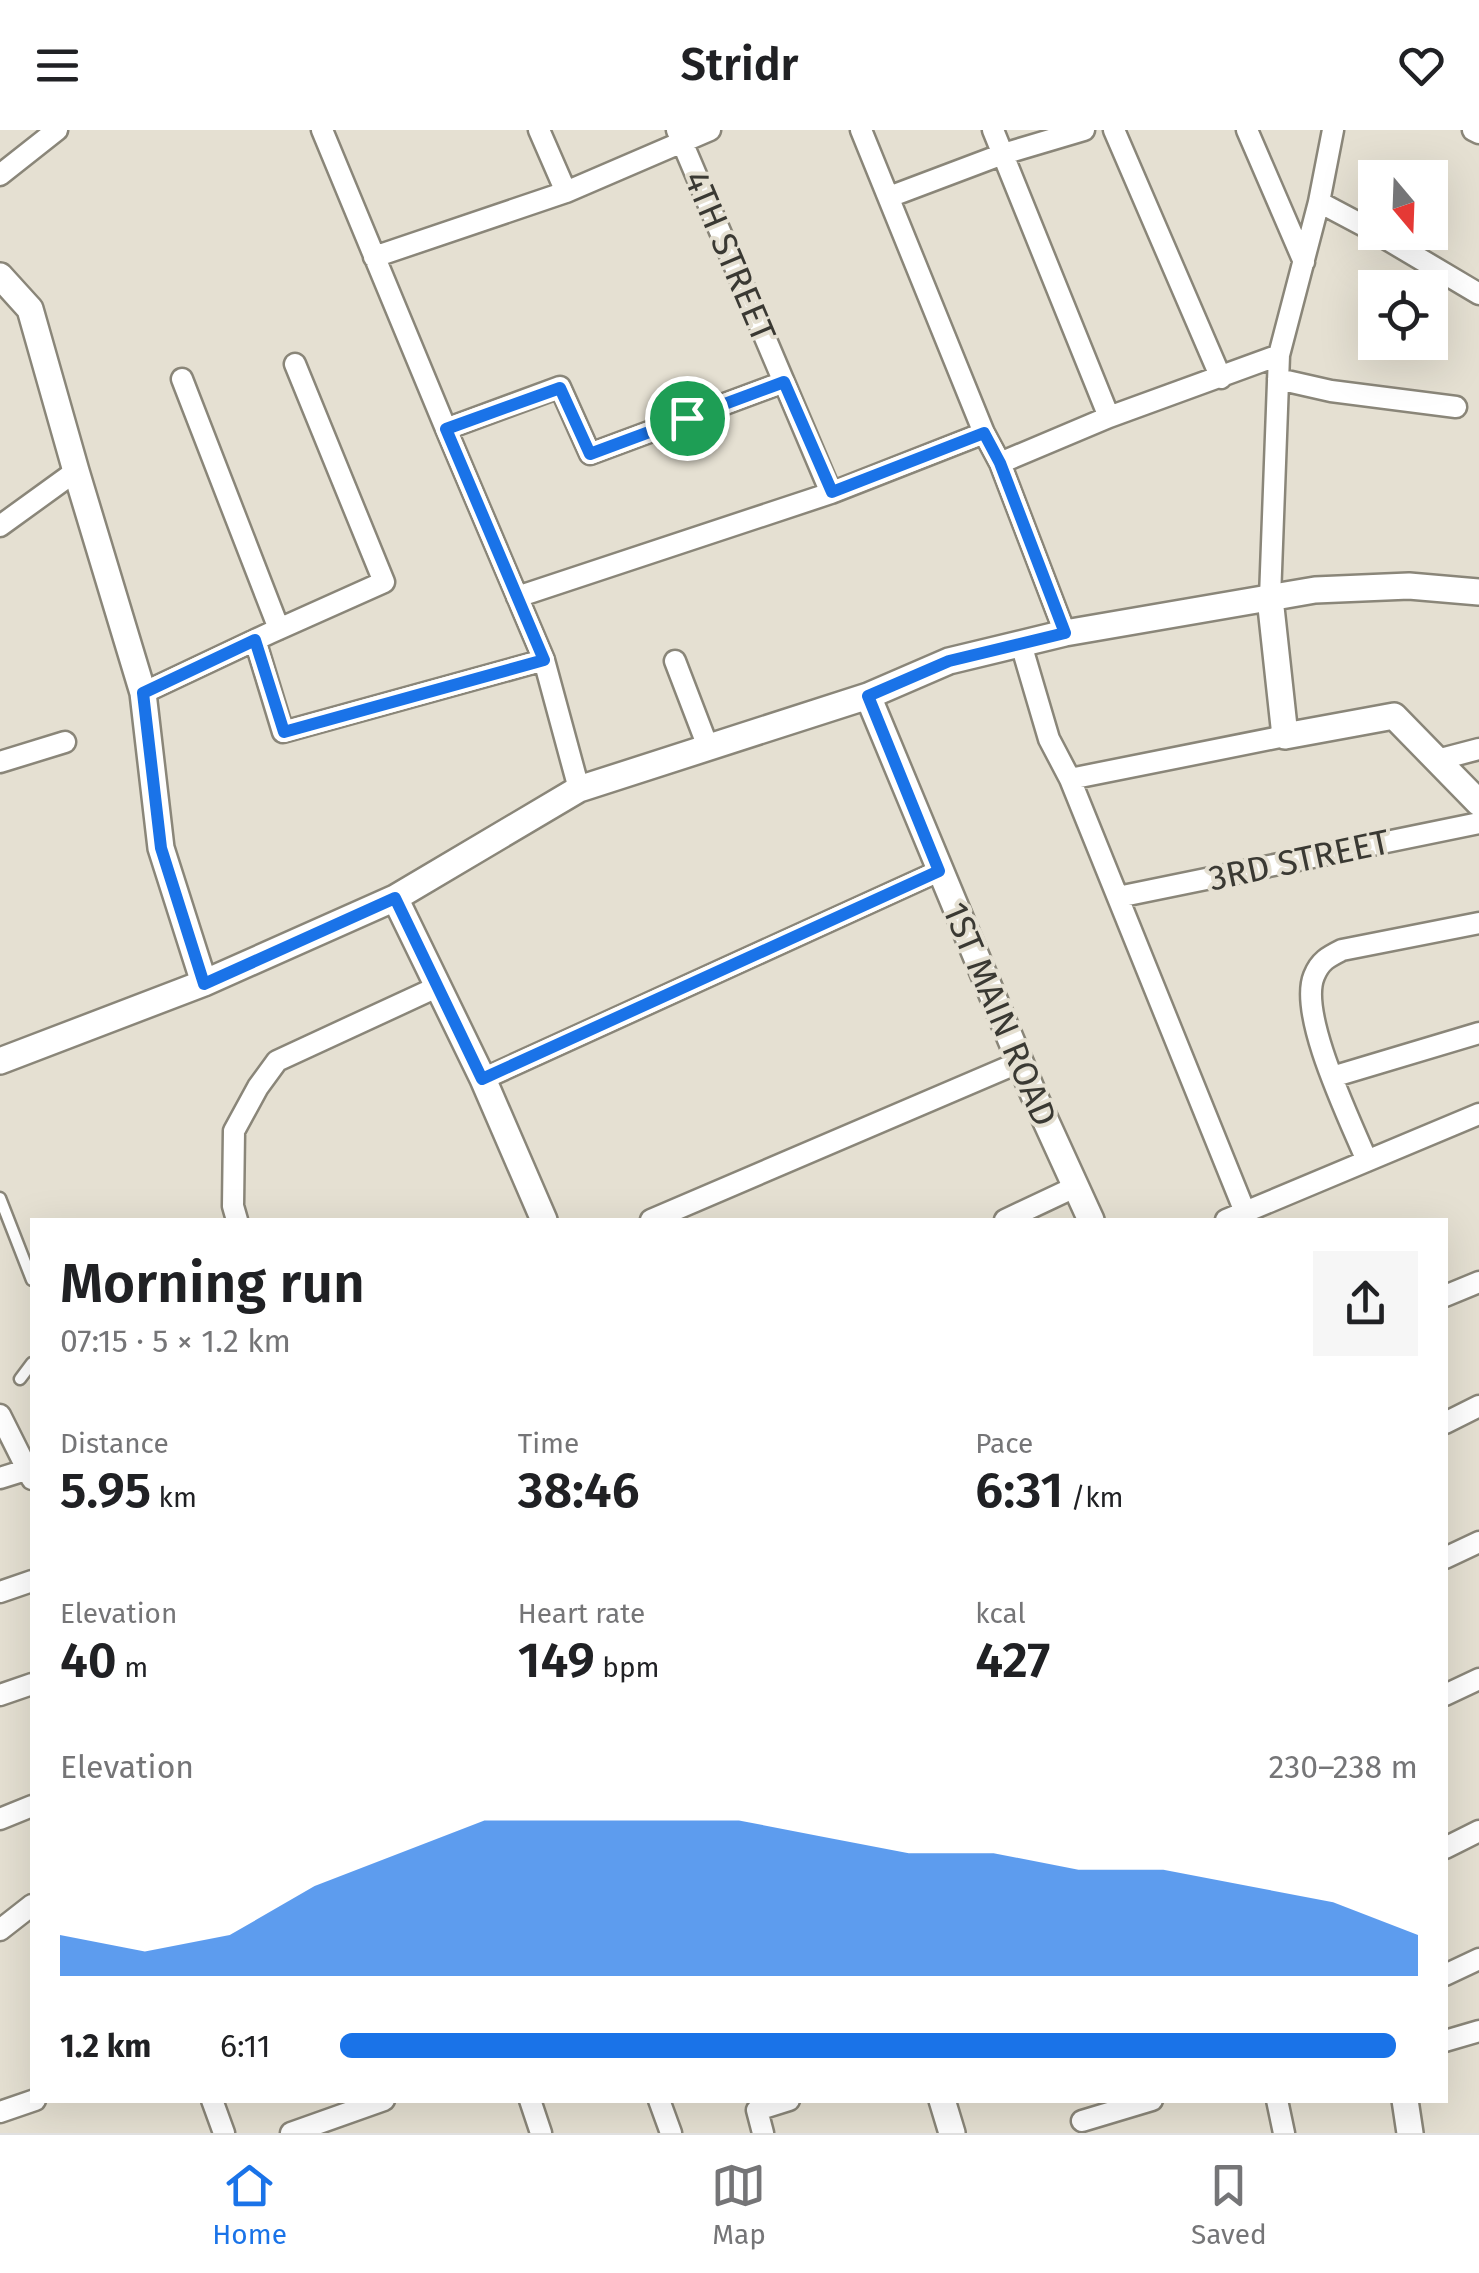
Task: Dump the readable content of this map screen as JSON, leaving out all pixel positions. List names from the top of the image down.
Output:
{
  "streets": {
    "street": ["4TH STREET", "3RD STREET", "1ST MAIN ROAD"]
  },
  "north": "bottom",
  "page": {
    "header": "Stridr",
    "heading": ["Morning run", "07:15 · 5 × 1.2 km"],
    "stats": [
      ["Distance", "5.95 km"],
      ["Time", "38:46"],
      ["Pace", "6:31 /km"],
      ["Elevation", "40 m"],
      ["Heart rate", "149 bpm"],
      ["kcal", "427"]
    ],
    "chart": ["Elevation", "230–238 m"],
    "list": [
      {
        "name": "1.2 km",
        "note": "6:11"
      }
    ],
    "tabs": ["Home", "Map", "Saved"]
  }
}
